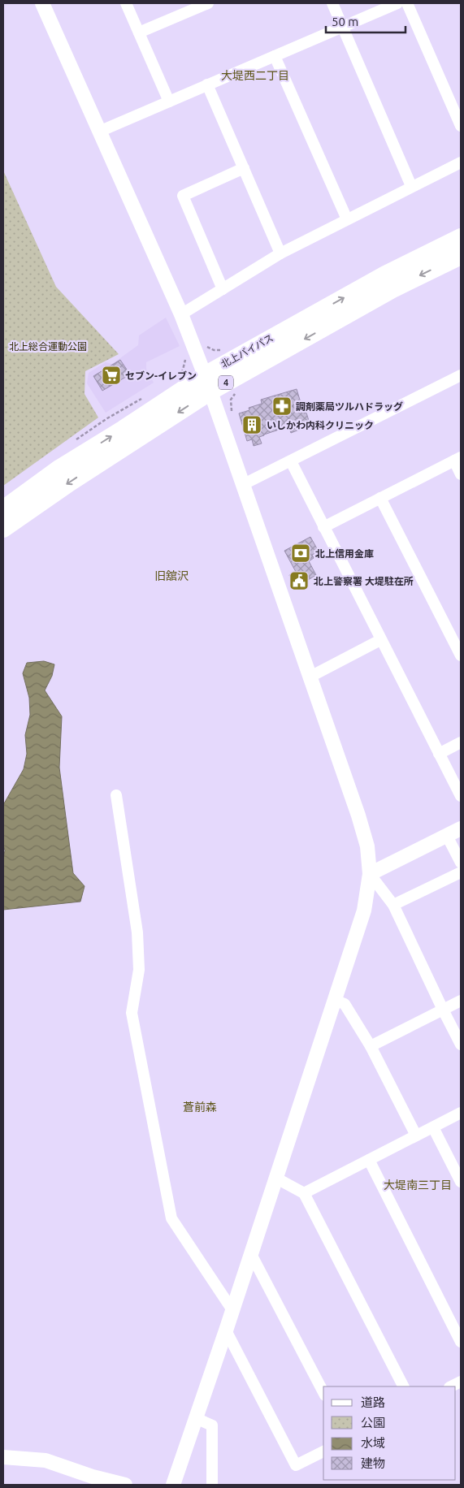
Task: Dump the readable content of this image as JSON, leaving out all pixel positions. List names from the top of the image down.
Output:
{
  "streets": {
    "highway": ["北上バイパス", "4"]
  },
  "districts": [
    "大堤西二丁目",
    "旧舘沢",
    "蒼前森",
    "大堤南三丁目"
  ],
  "parks": ["北上総合運動公園"],
  "places": {
    "supermarket": ["セブン-イレブン"],
    "pharmacy": ["調剤薬局ツルハドラッグ"],
    "building": ["いしかわ内科クリニック"],
    "bank": ["北上信用金庫"],
    "public building": ["北上警察署 大堤駐在所"]
  },
  "legend": [
    "道路",
    "公園",
    "水域",
    "建物"
  ],
  "scale_bar": "50 m"
}
